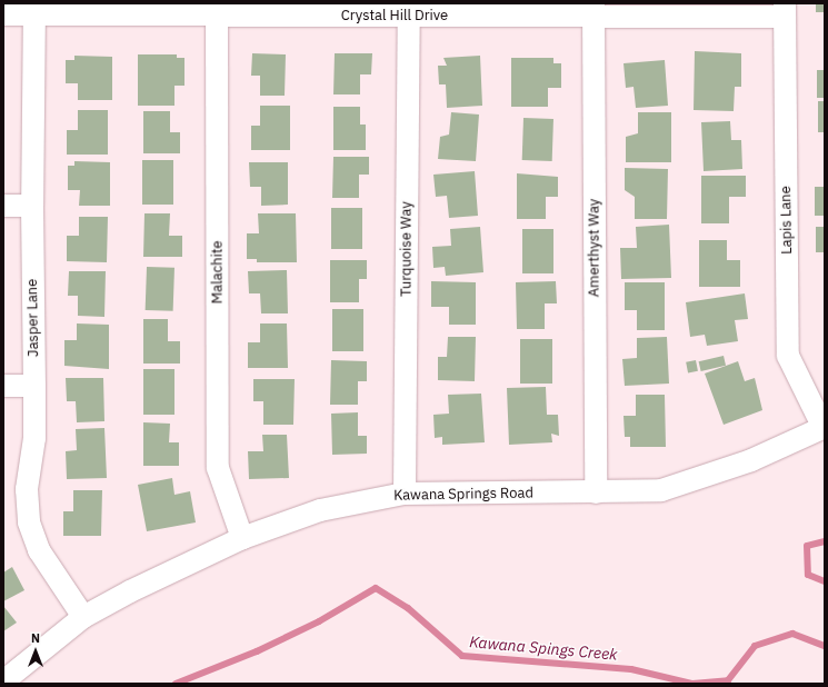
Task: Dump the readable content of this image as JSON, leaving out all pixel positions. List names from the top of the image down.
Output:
{
  "streets": {
    "street": [
      "Crystal Hill Drive",
      "Lapis Lane",
      "Amerthyst Way",
      "Turquoise Way",
      "Malachite",
      "Jasper Lane",
      "Kawana Springs Road"
    ]
  },
  "crossings": [
    ["Crystal Hill Drive", "Lapis Lane"],
    ["Crystal Hill Drive", "Amerthyst Way"],
    ["Crystal Hill Drive", "Turquoise Way"],
    ["Crystal Hill Drive", "Malachite"],
    ["Crystal Hill Drive", "Jasper Lane"],
    ["Lapis Lane", "Kawana Springs Road"],
    ["Amerthyst Way", "Kawana Springs Road"],
    ["Turquoise Way", "Kawana Springs Road"],
    ["Malachite", "Kawana Springs Road"],
    ["Jasper Lane", "Kawana Springs Road"]
  ],
  "water": ["Kawana Spings Creek"],
  "north": "top"
}
